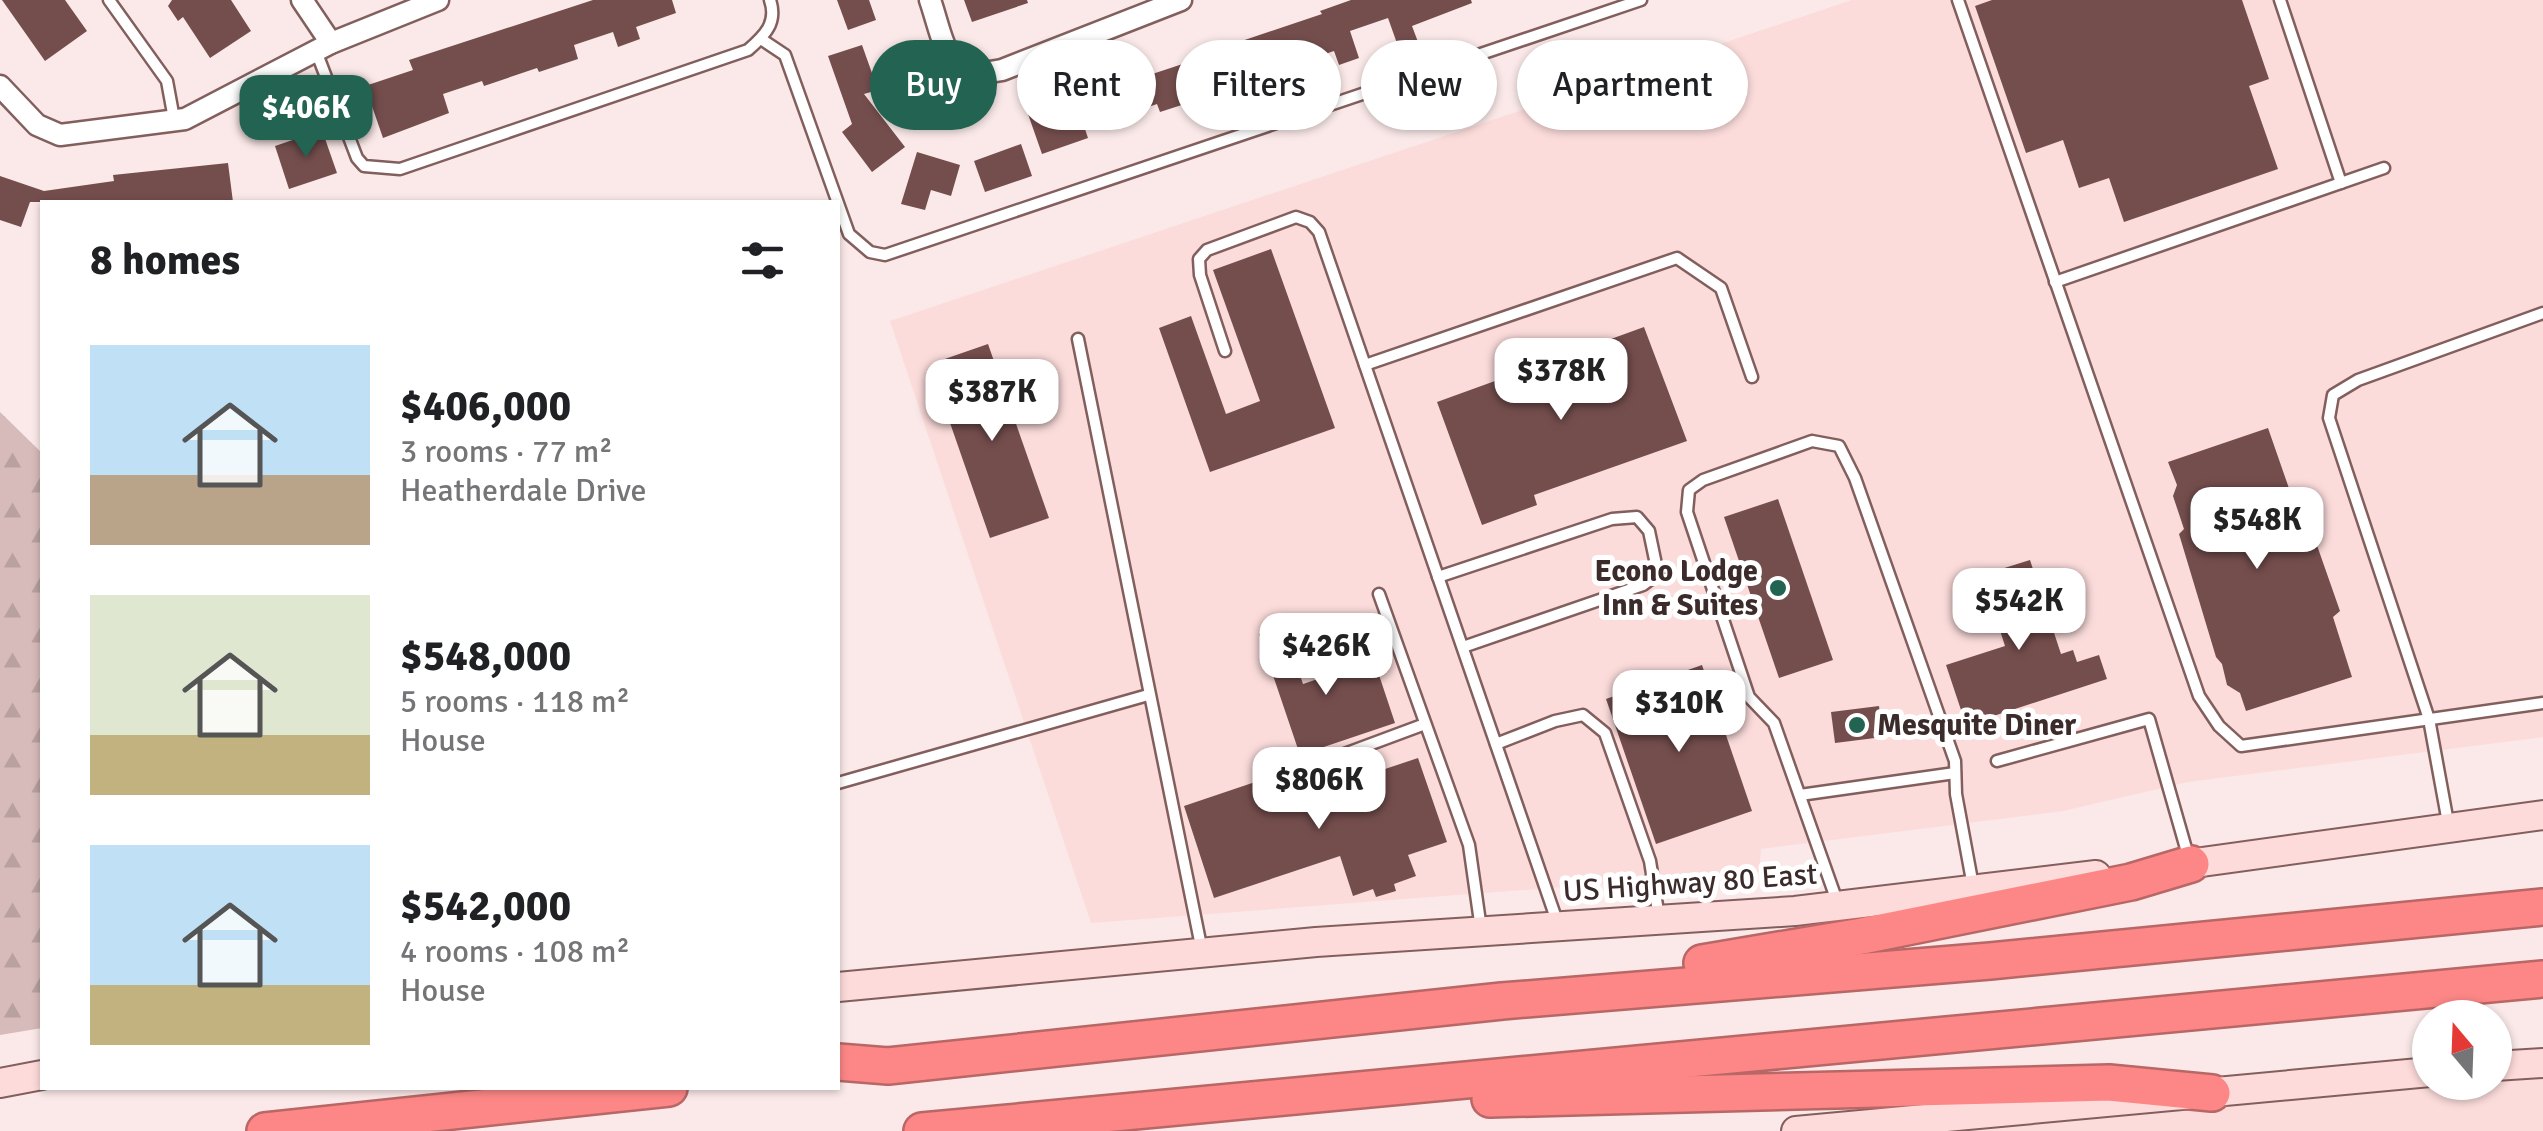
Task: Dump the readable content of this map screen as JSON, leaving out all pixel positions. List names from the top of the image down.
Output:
{
  "streets": {
    "main road": ["US Highway 80 East"]
  },
  "places": ["Econo Lodge Inn & Suites", "Mesquite Diner"],
  "north": "top",
  "page": {
    "chip": [
      "Buy",
      "Rent",
      "Filters",
      "New",
      "Apartment"
    ],
    "price": [
      "$406K",
      "$378K",
      "$387K",
      "$548K",
      "$542K",
      "$426K",
      "$310K",
      "$806K"
    ],
    "heading": "8 homes",
    "list": [
      {
        "name": "$406,000",
        "note": "3 rooms · 77 m² · Heatherdale Drive"
      },
      {
        "name": "$548,000",
        "note": "5 rooms · 118 m² · House"
      },
      {
        "name": "$542,000",
        "note": "4 rooms · 108 m² · House"
      }
    ]
  }
}
